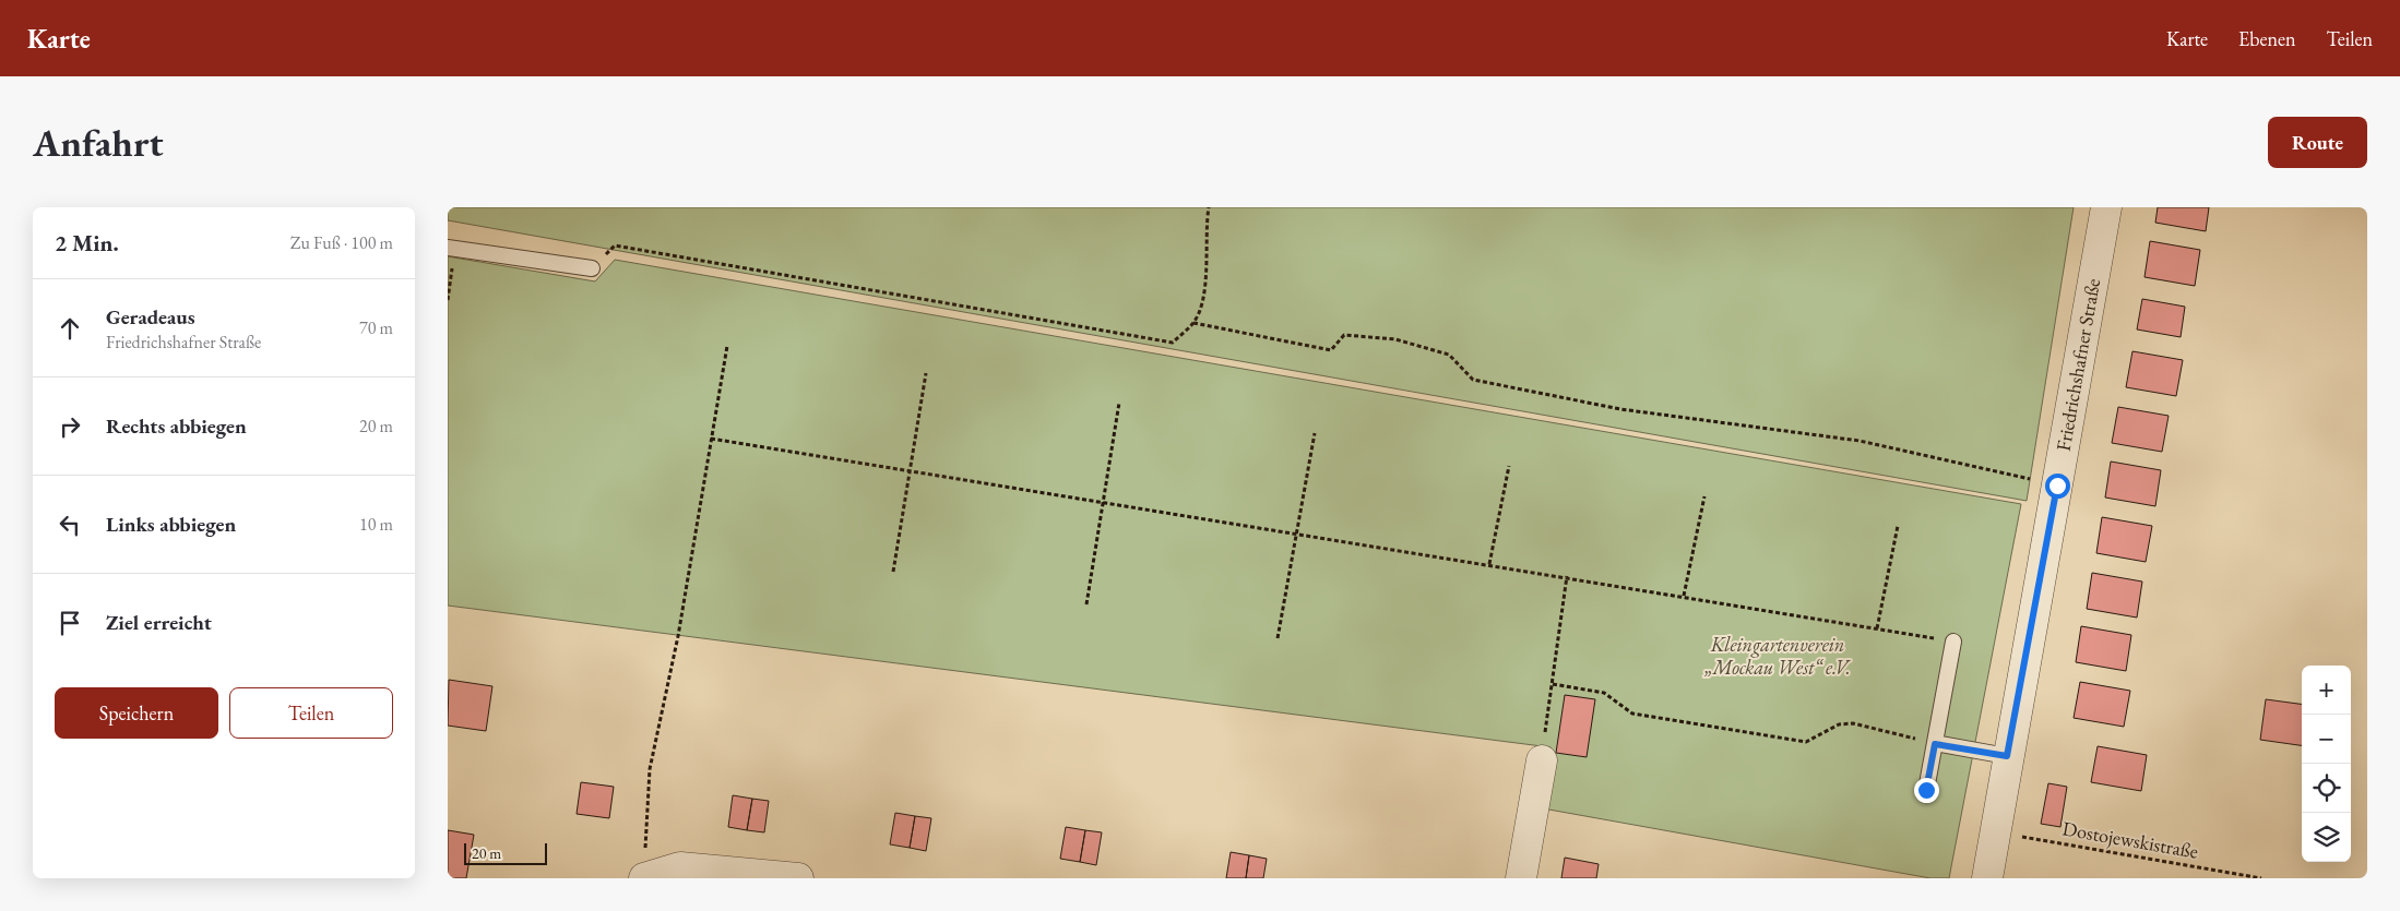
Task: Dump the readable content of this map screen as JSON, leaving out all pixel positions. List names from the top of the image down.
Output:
{
  "streets": {
    "street": ["Friedrichshafner Straße"],
    "path": ["Dostojewskistraße"]
  },
  "crossings": [
    ["Friedrichshafner Straße", "Dostojewskistraße"]
  ],
  "parks": ["Kleingartenverein „Mockau West“ e.V."],
  "scale_bar": "20 m",
  "page": {
    "header": "Karte",
    "nav": ["Karte", "Ebenen", "Teilen"],
    "buttons": [
      "Route",
      ["Speichern", "Teilen"]
    ],
    "title": "Anfahrt",
    "heading": ["2 Min.", "Zu Fuß · 100 m"],
    "list": [
      ["Geradeaus", "Friedrichshafner Straße", "70 m"],
      ["Rechts abbiegen", "20 m"],
      ["Links abbiegen", "10 m"],
      "Ziel erreicht"
    ],
    "map_buttons": ["+", "−"],
    "scale": "20 m"
  }
}
